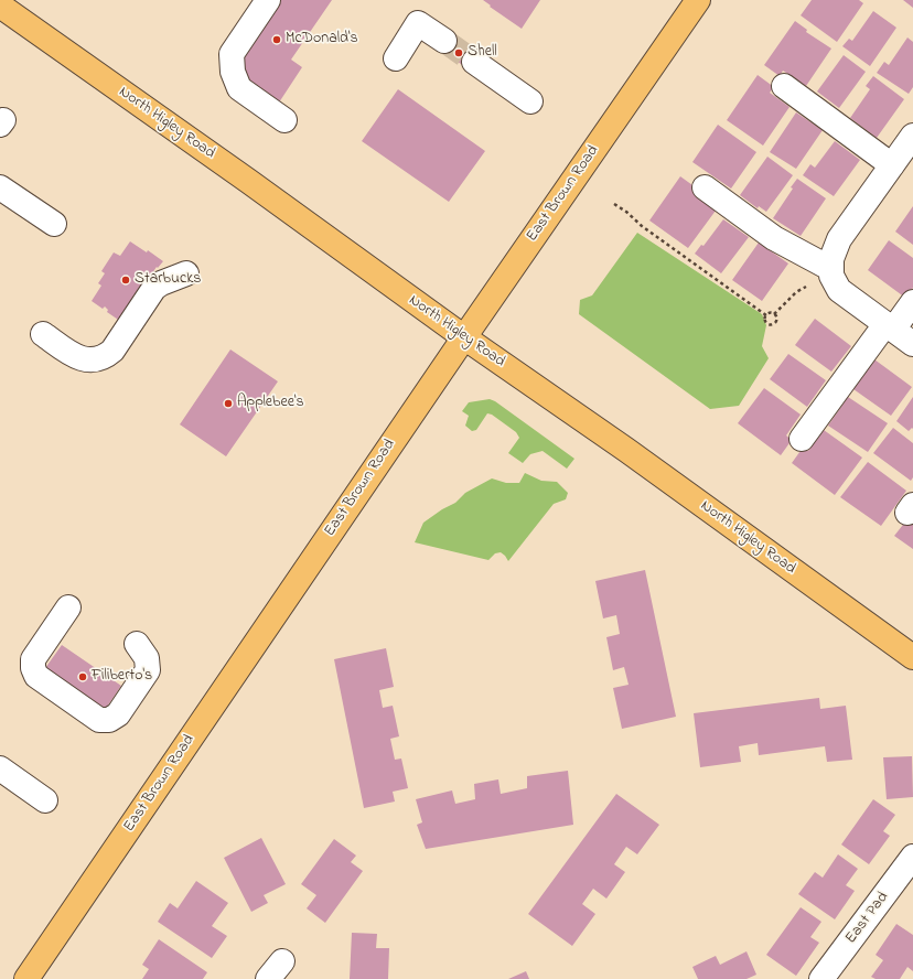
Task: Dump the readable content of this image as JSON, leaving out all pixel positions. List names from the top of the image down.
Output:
{
  "streets": {
    "main road": ["North Higley Road", "East Brown Road"],
    "street": ["East Pad"]
  },
  "crossings": [
    ["North Higley Road", "East Brown Road"]
  ],
  "places": [
    "McDonald's",
    "Shell",
    "Starbucks",
    "Applebee's",
    "Filiberto's"
  ]
}
